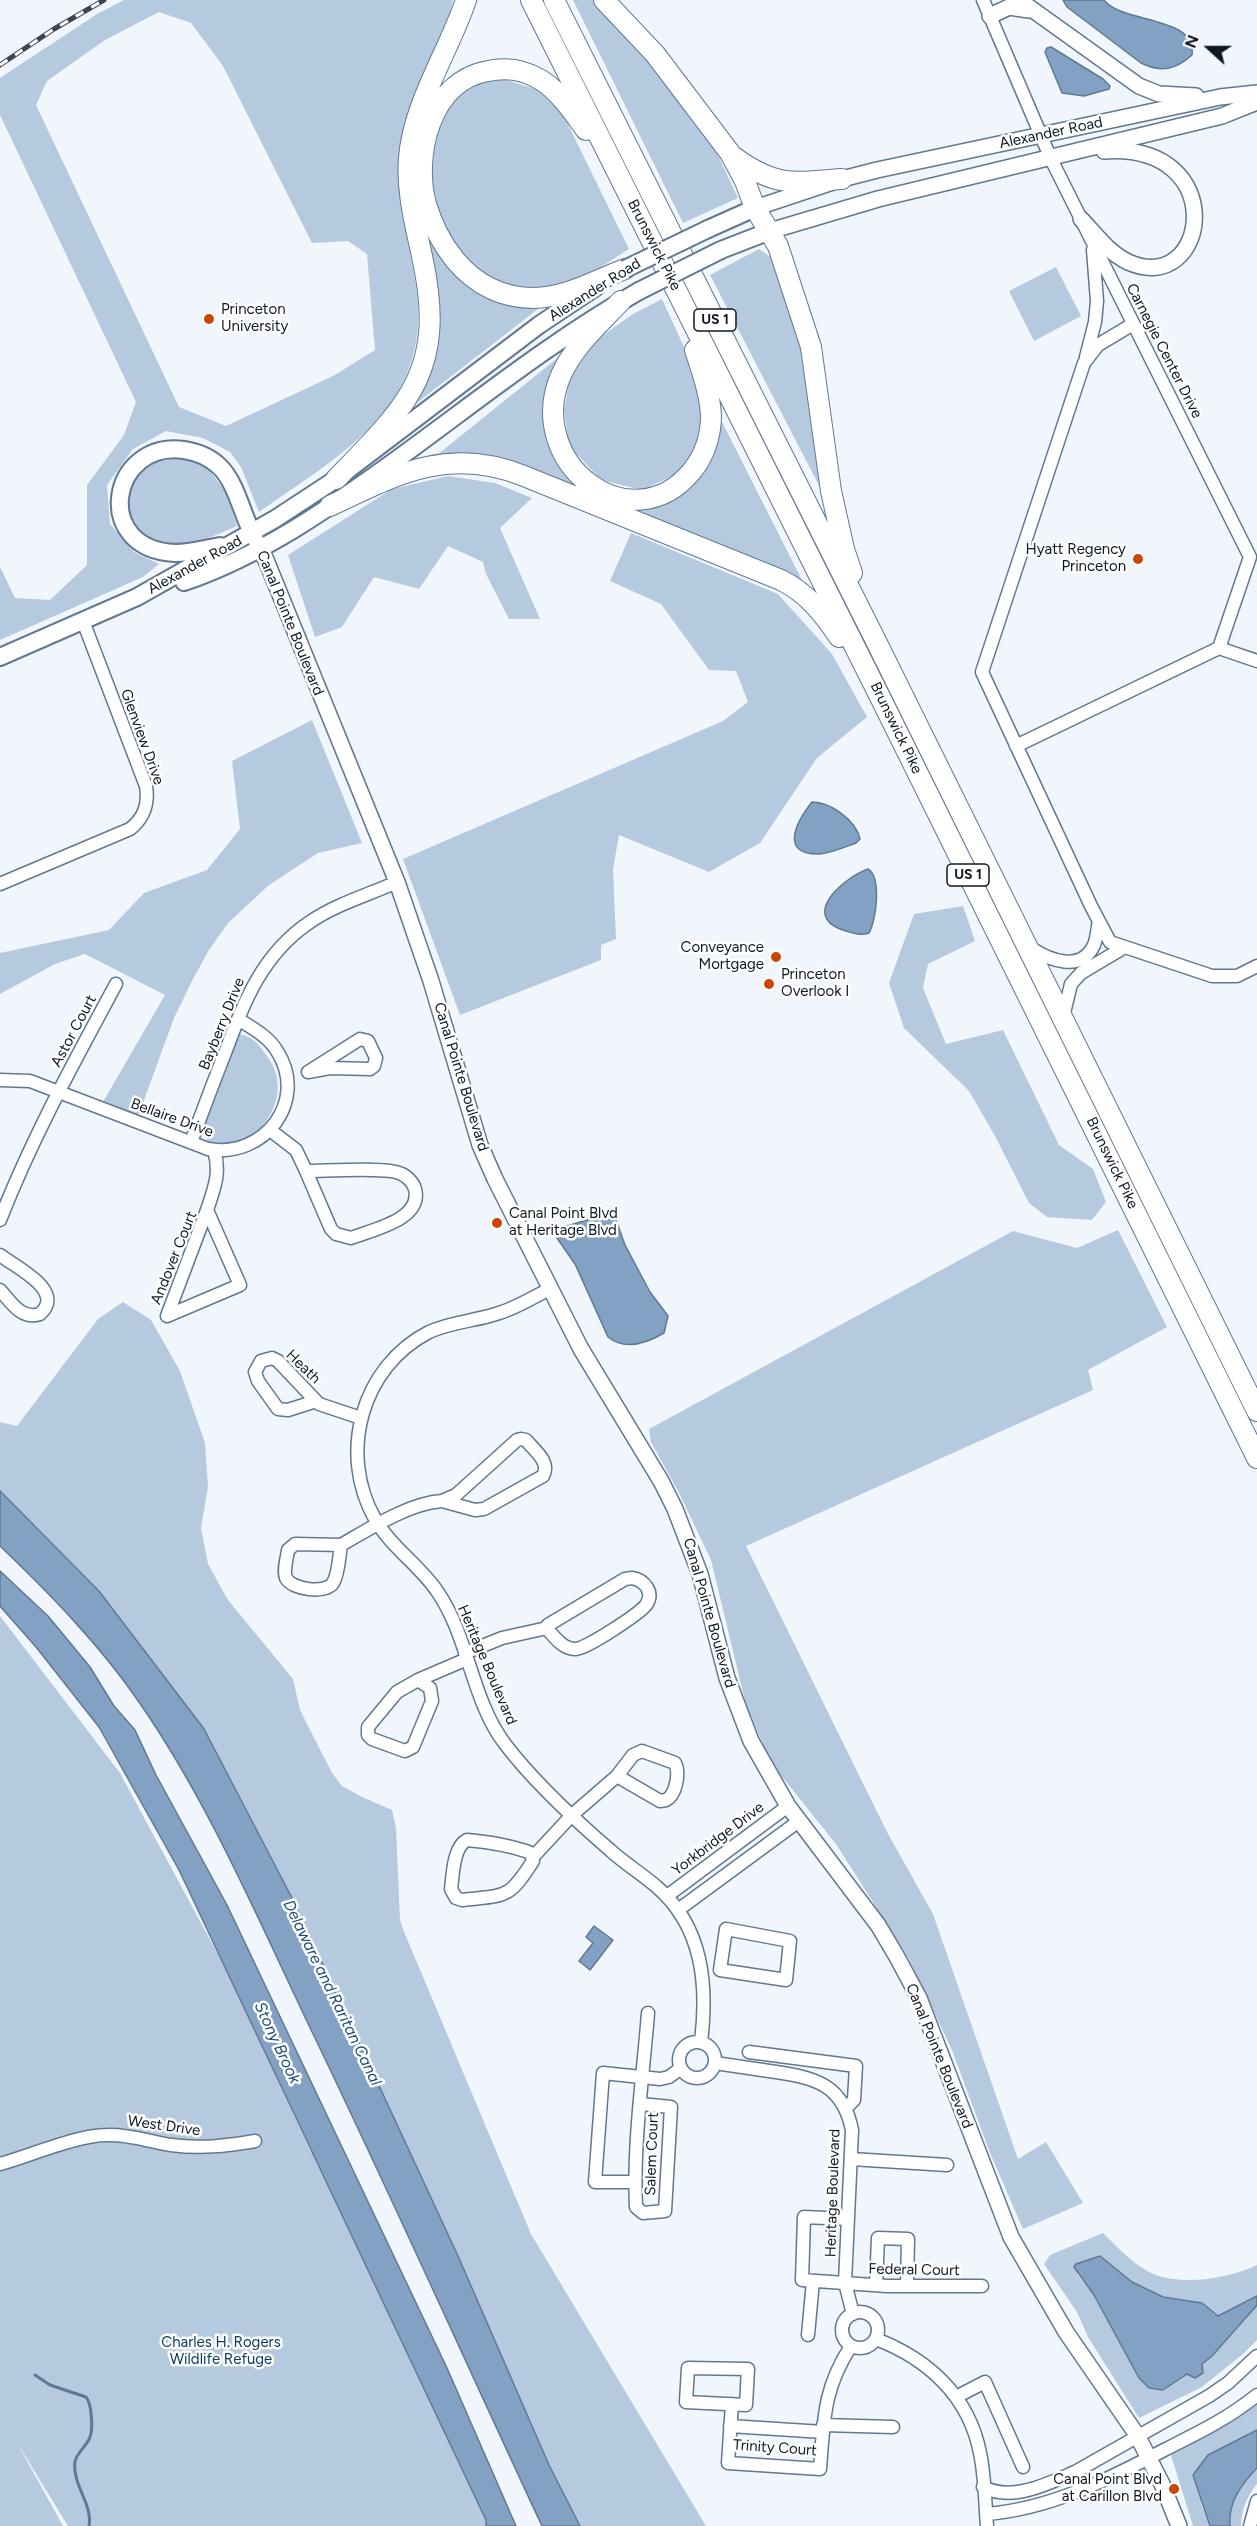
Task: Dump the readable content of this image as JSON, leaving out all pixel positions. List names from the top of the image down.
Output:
{
  "streets": {
    "highway": ["Brunswick Pike", "US 1"],
    "main road": ["Alexander Road"],
    "street": [
      "Carnegie Center Drive",
      "Canal Pointe Boulevard",
      "Glenview Drive",
      "Bayberry Drive",
      "Astor Court",
      "Bellaire Drive",
      "Andover Court",
      "Heath",
      "Heritage Boulevard",
      "Yorkbridge Drive",
      "West Drive",
      "Salem Court",
      "Federal Court",
      "Trinity Court"
    ]
  },
  "crossings": [
    ["Alexander Road", "Carnegie Center Drive"],
    ["Alexander Road", "Canal Pointe Boulevard"],
    ["Alexander Road", "Glenview Drive"],
    ["Canal Pointe Boulevard", "Bayberry Drive"],
    ["Canal Pointe Boulevard", "Heritage Boulevard"],
    ["Canal Pointe Boulevard", "Yorkbridge Drive"],
    ["Bayberry Drive", "Bellaire Drive"],
    ["Astor Court", "Bellaire Drive"],
    ["Heritage Boulevard", "Yorkbridge Drive"],
    ["Heritage Boulevard", "Salem Court"],
    ["Heritage Boulevard", "Federal Court"],
    ["Heritage Boulevard", "Trinity Court"]
  ],
  "water": ["Delaware and Raritan Canal", "Stony Brook"],
  "parks": ["Charles H. Rogers Wildlife Refuge"],
  "places": [
    "Princeton University",
    "Hyatt Regency Princeton",
    "Conveyance Mortgage",
    "Princeton Overlook I",
    "Canal Point Blvd at Heritage Blvd",
    "Canal Point Blvd at Carillon Blvd"
  ],
  "north": "left"
}
